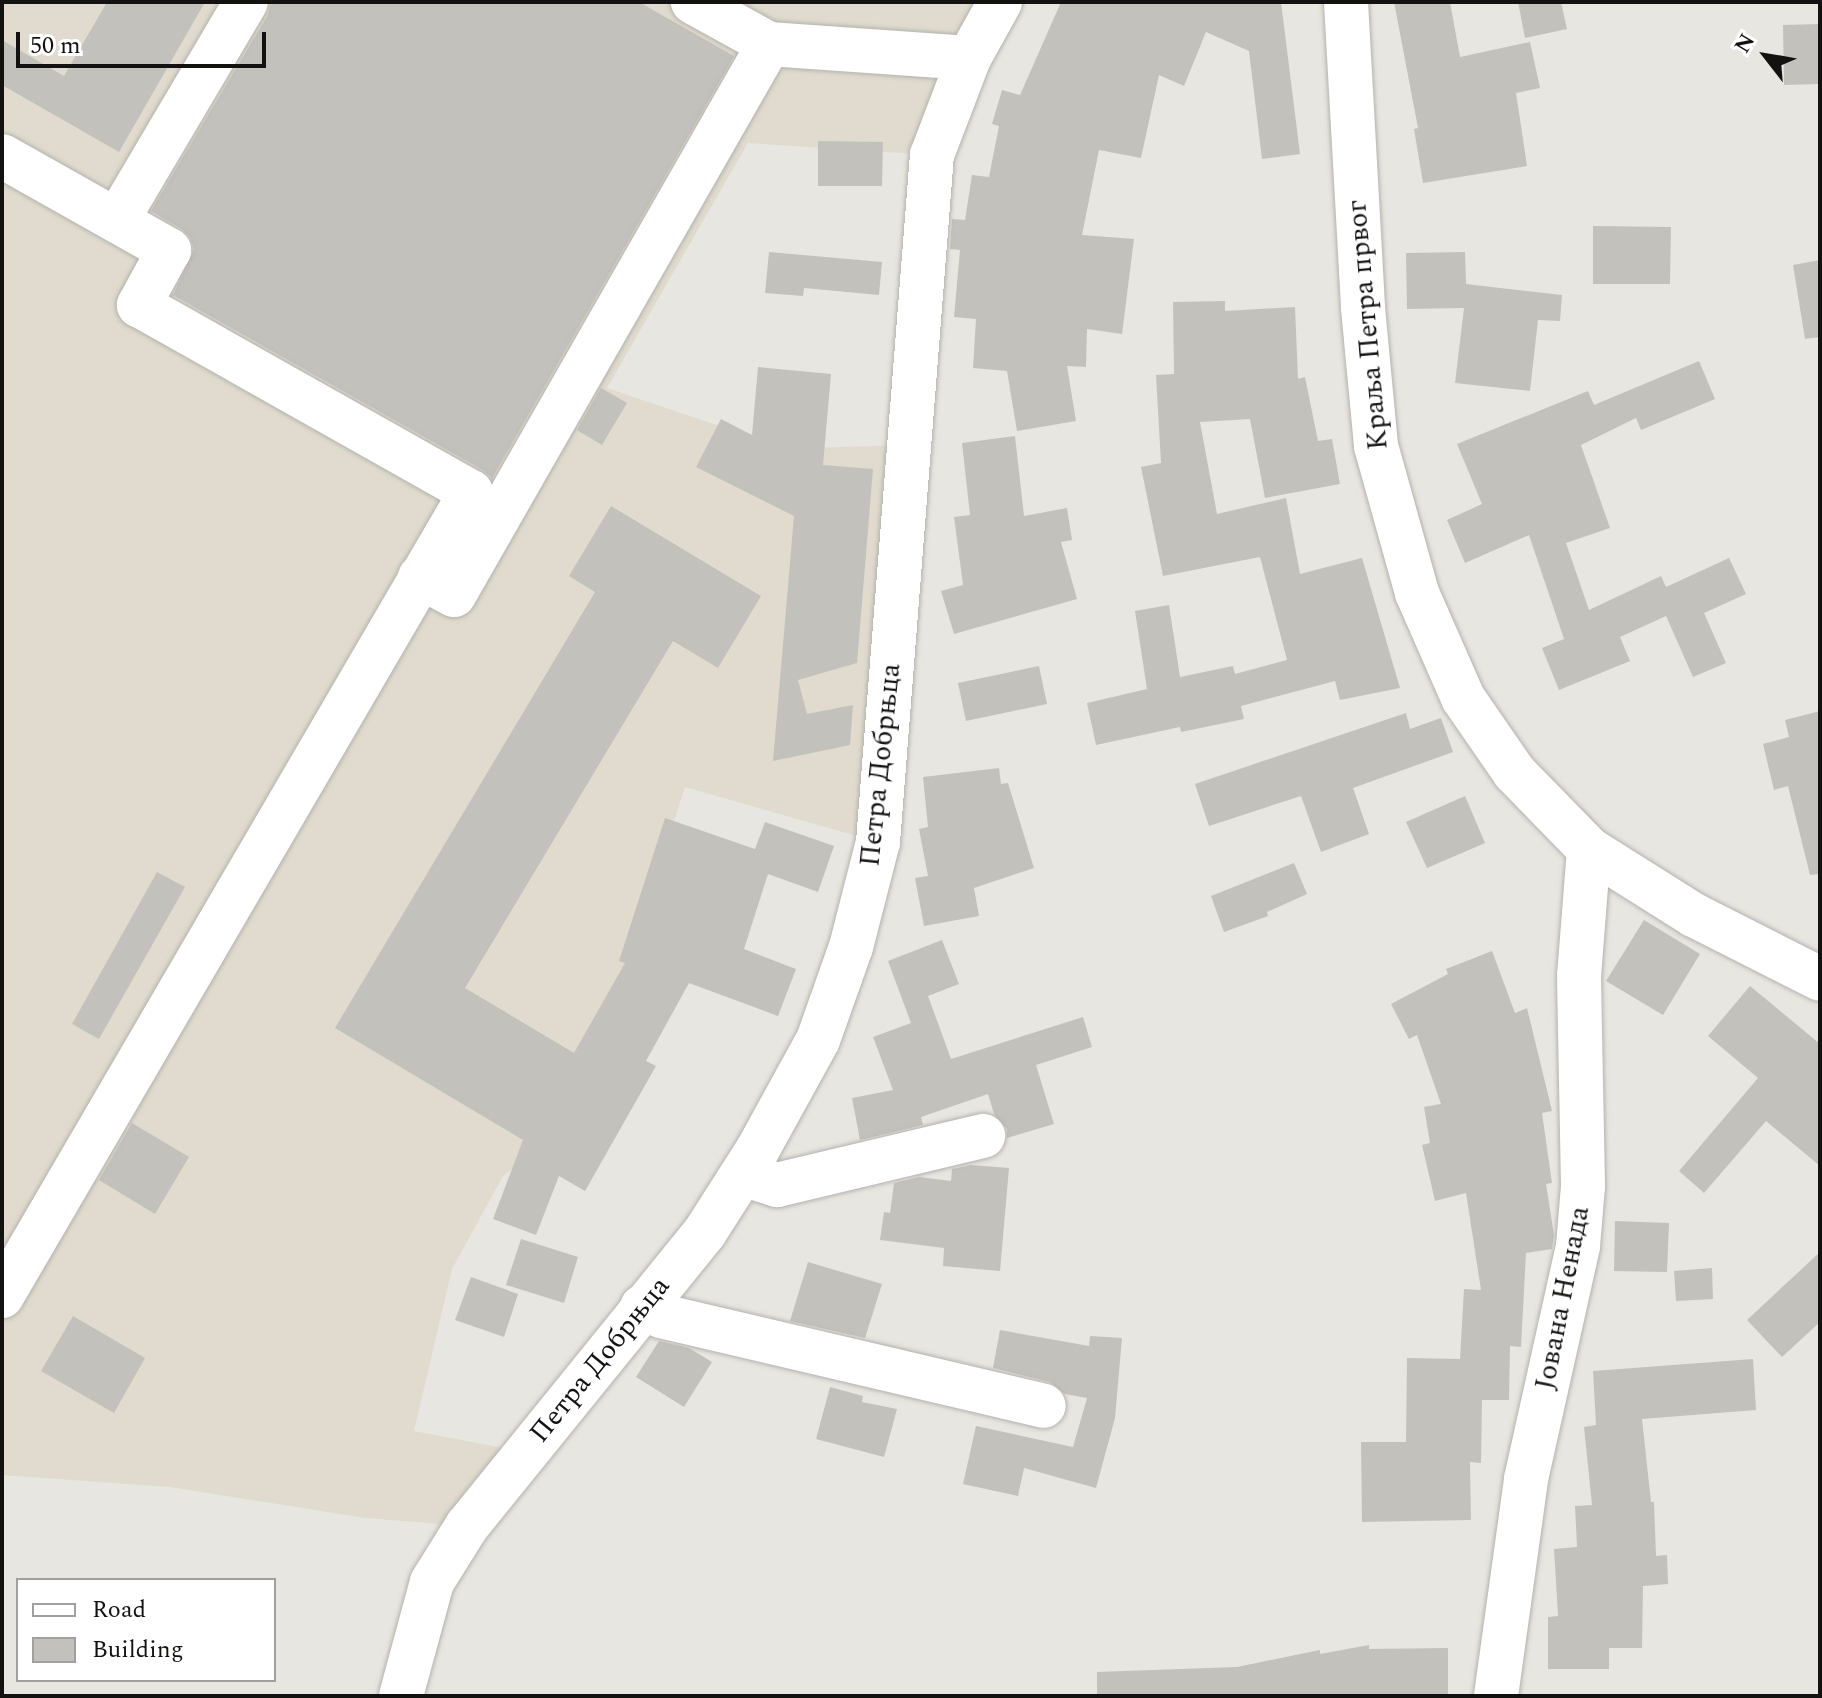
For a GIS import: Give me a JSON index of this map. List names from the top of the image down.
{
  "streets": {
    "street": ["Краља Петра првог", "Петра Добрњца", "Јована Ненада"]
  },
  "crossings": [
    ["Краља Петра првог", "Јована Ненада"]
  ],
  "legend": ["Road", "Building"],
  "scale_bar": "50 m",
  "north": "top left"
}
